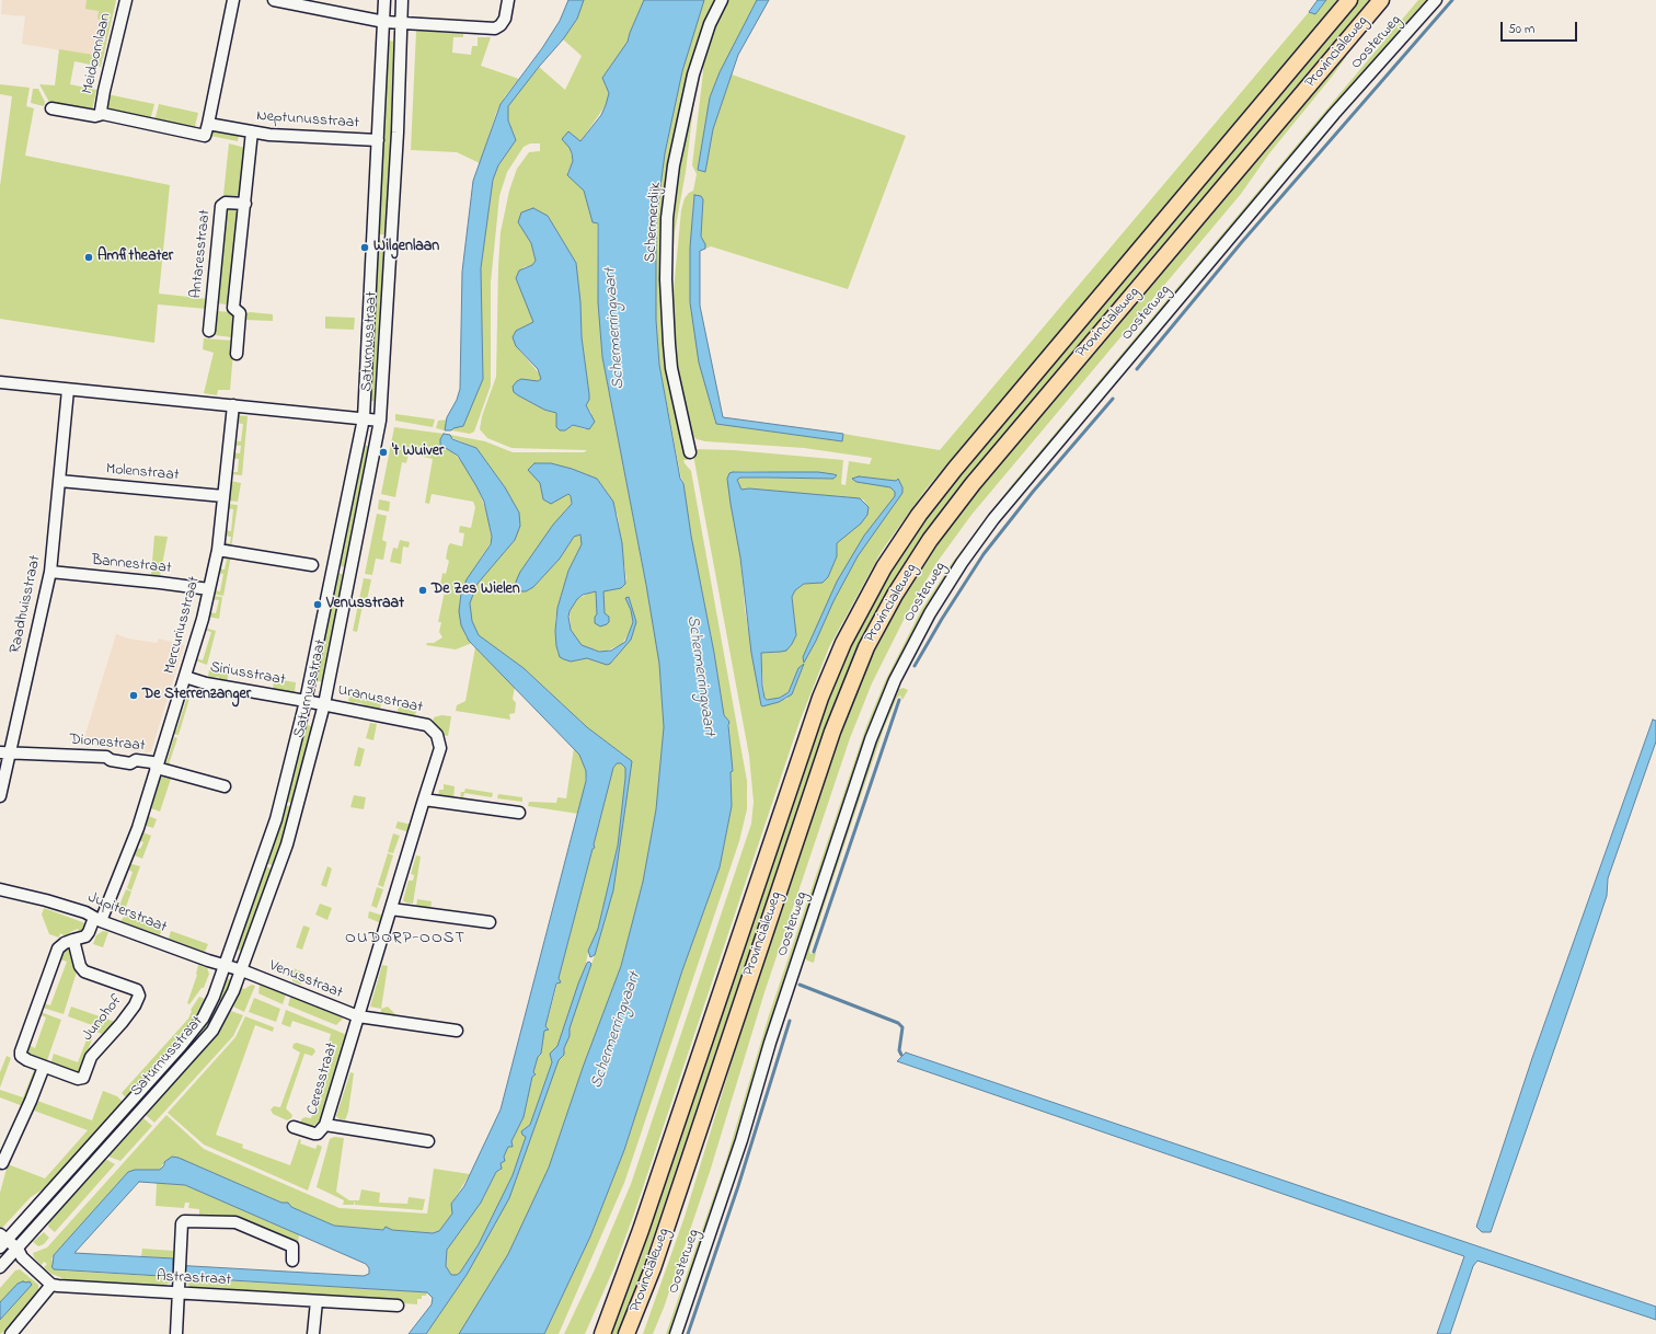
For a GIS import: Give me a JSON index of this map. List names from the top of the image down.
{
  "streets": {
    "highway": ["Provincialeweg"],
    "street": [
      "Oosterweg",
      "Meidoornlaan",
      "Neptunusstraat",
      "Schermerdijk",
      "Antaresstraat",
      "Saturnusstraat",
      "Molenstraat",
      "Bannestraat",
      "Raadhuisstraat",
      "Mercuriusstraat",
      "Siriusstraat",
      "Uranusstraat",
      "Dionestraat",
      "Jupiterstraat",
      "Venusstraat",
      "Junohof",
      "Ceresstraat",
      "Astrastraat"
    ]
  },
  "crossings": [
    ["Neptunusstraat", "Saturnusstraat"],
    ["Saturnusstraat", "Siriusstraat"],
    ["Saturnusstraat", "Uranusstraat"],
    ["Saturnusstraat", "Jupiterstraat"],
    ["Saturnusstraat", "Venusstraat"],
    ["Molenstraat", "Raadhuisstraat"],
    ["Molenstraat", "Mercuriusstraat"],
    ["Bannestraat", "Raadhuisstraat"],
    ["Bannestraat", "Mercuriusstraat"],
    ["Raadhuisstraat", "Dionestraat"],
    ["Mercuriusstraat", "Siriusstraat"],
    ["Mercuriusstraat", "Dionestraat"],
    ["Mercuriusstraat", "Jupiterstraat"],
    ["Mercuriusstraat", "Junohof"],
    ["Siriusstraat", "Uranusstraat"],
    ["Uranusstraat", "Ceresstraat"],
    ["Jupiterstraat", "Venusstraat"],
    ["Venusstraat", "Ceresstraat"]
  ],
  "districts": ["OUDORP-OOST"],
  "water": ["Schermerringvaart"],
  "places": [
    "Wilgenlaan",
    "Amfitheater",
    "'t Wuiver",
    "De Zes Wielen",
    "Venusstraat",
    "De Sterrenzanger"
  ],
  "scale_bar": "50 m"
}
